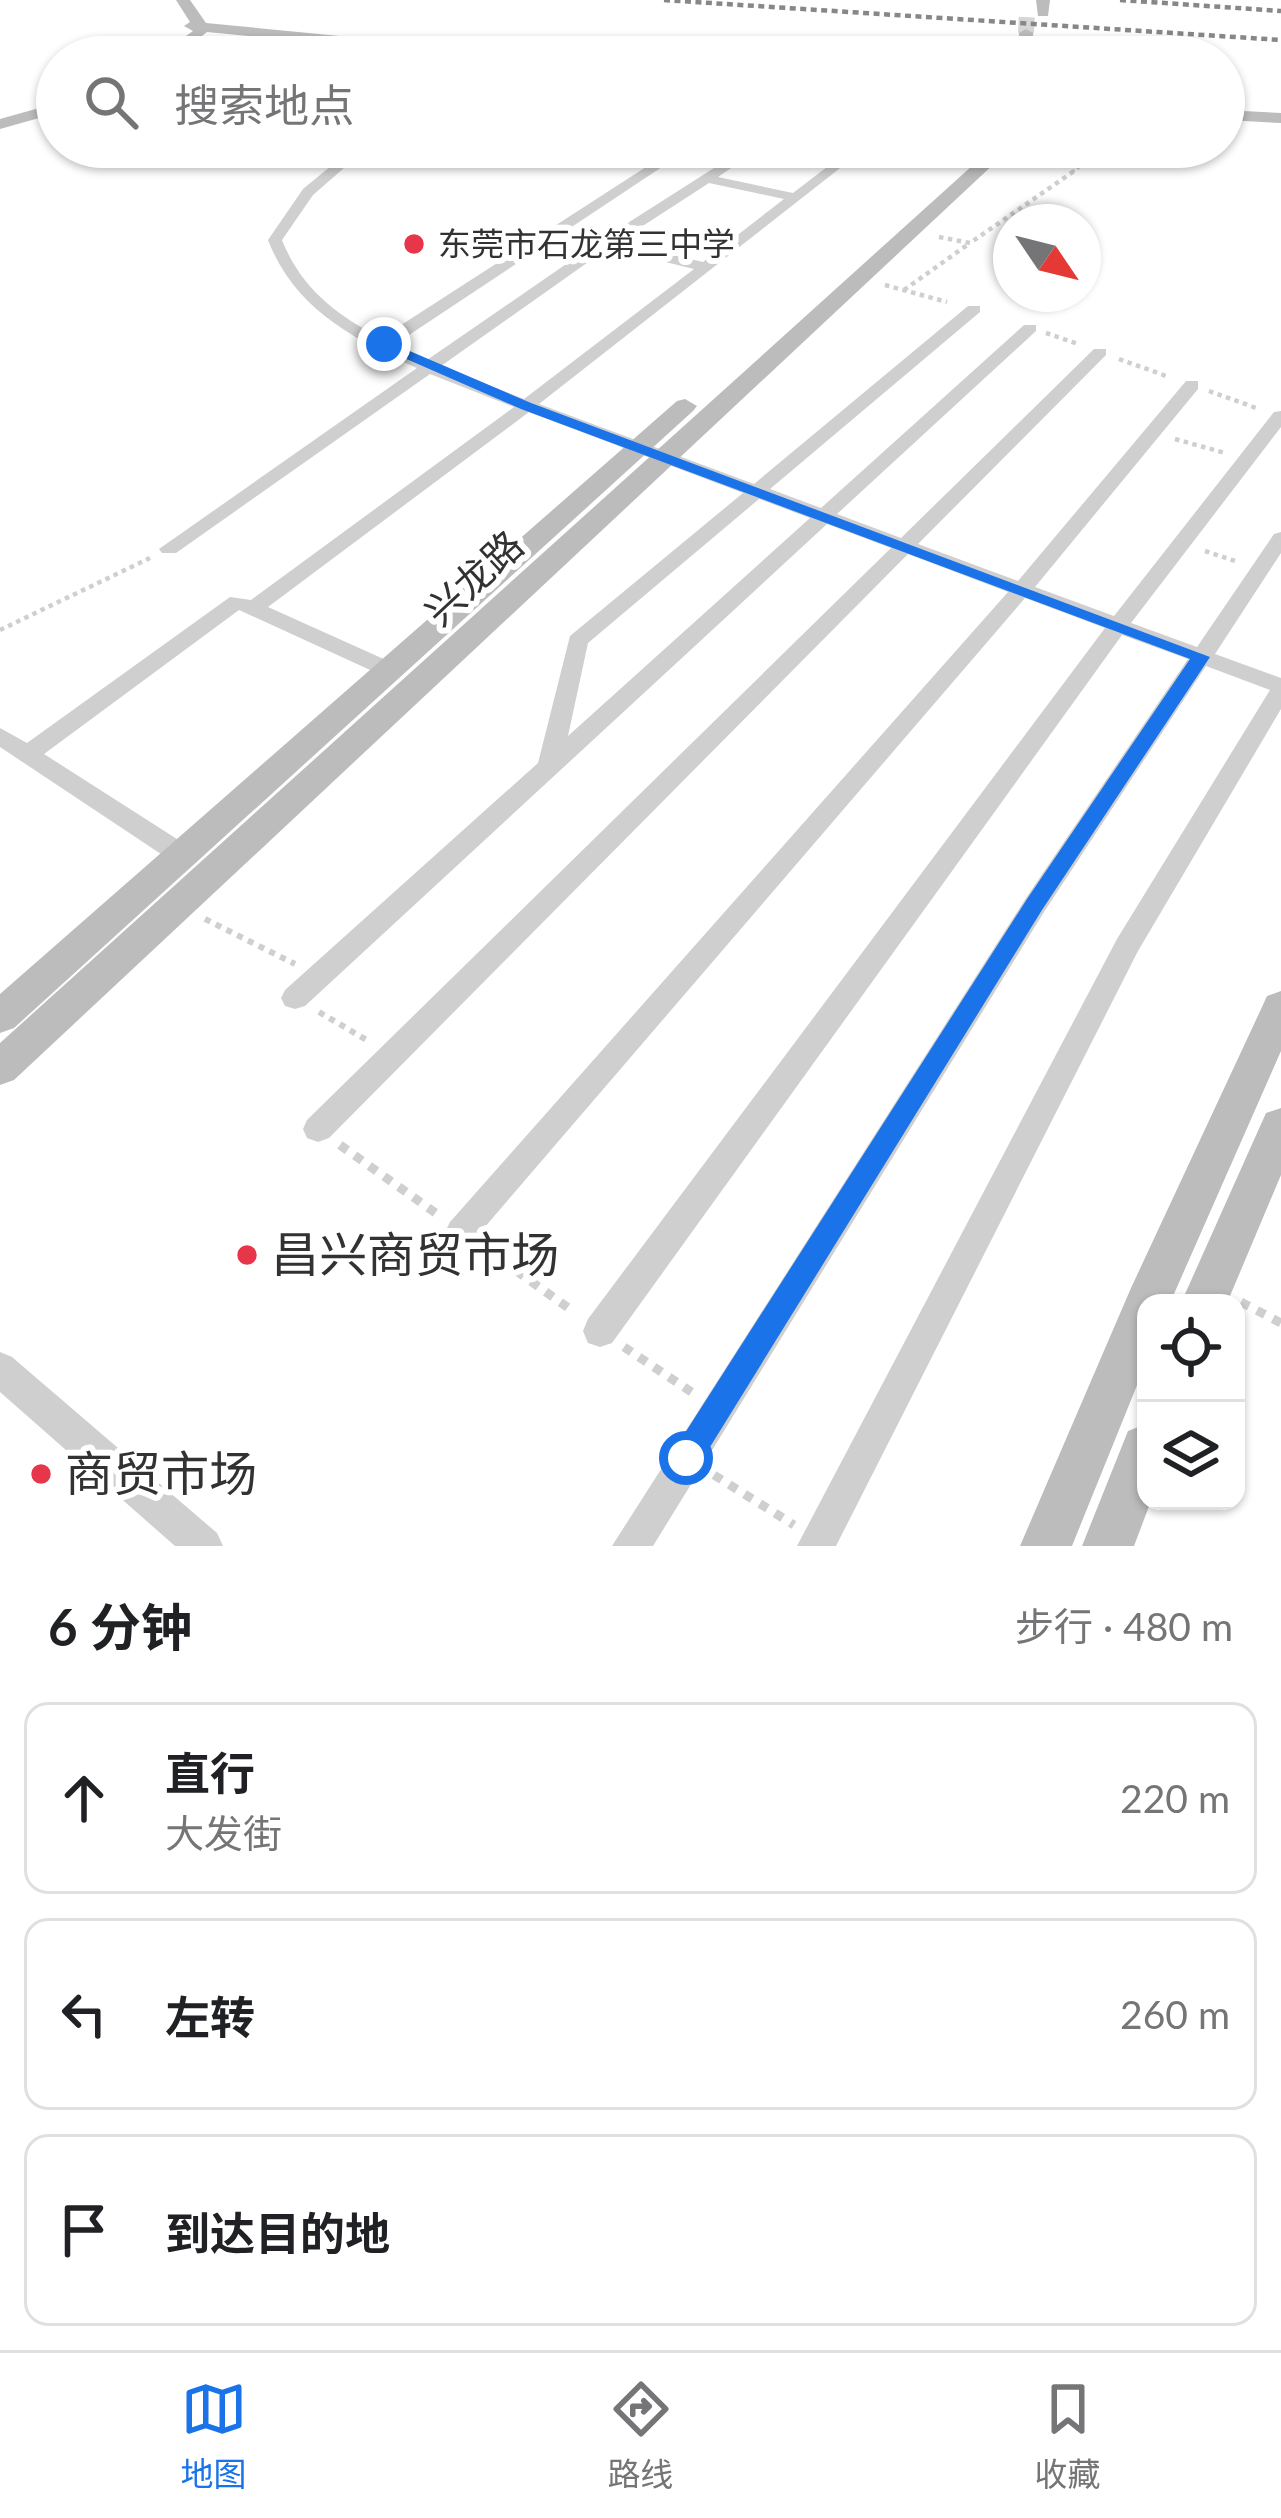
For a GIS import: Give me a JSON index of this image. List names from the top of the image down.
{
  "streets": {
    "main road": ["兴龙路"]
  },
  "places": ["东莞市石龙第三中学", "昌兴商贸市场", "商贸市场"],
  "north": "bottom right",
  "page": {
    "search": "搜索地点",
    "heading": ["6 分钟", "步行 · 480 m"],
    "list": [
      ["直行", "大发街", "220 m"],
      ["左转", "260 m"],
      "到达目的地"
    ],
    "nav": ["地图", "路线", "收藏"]
  }
}
